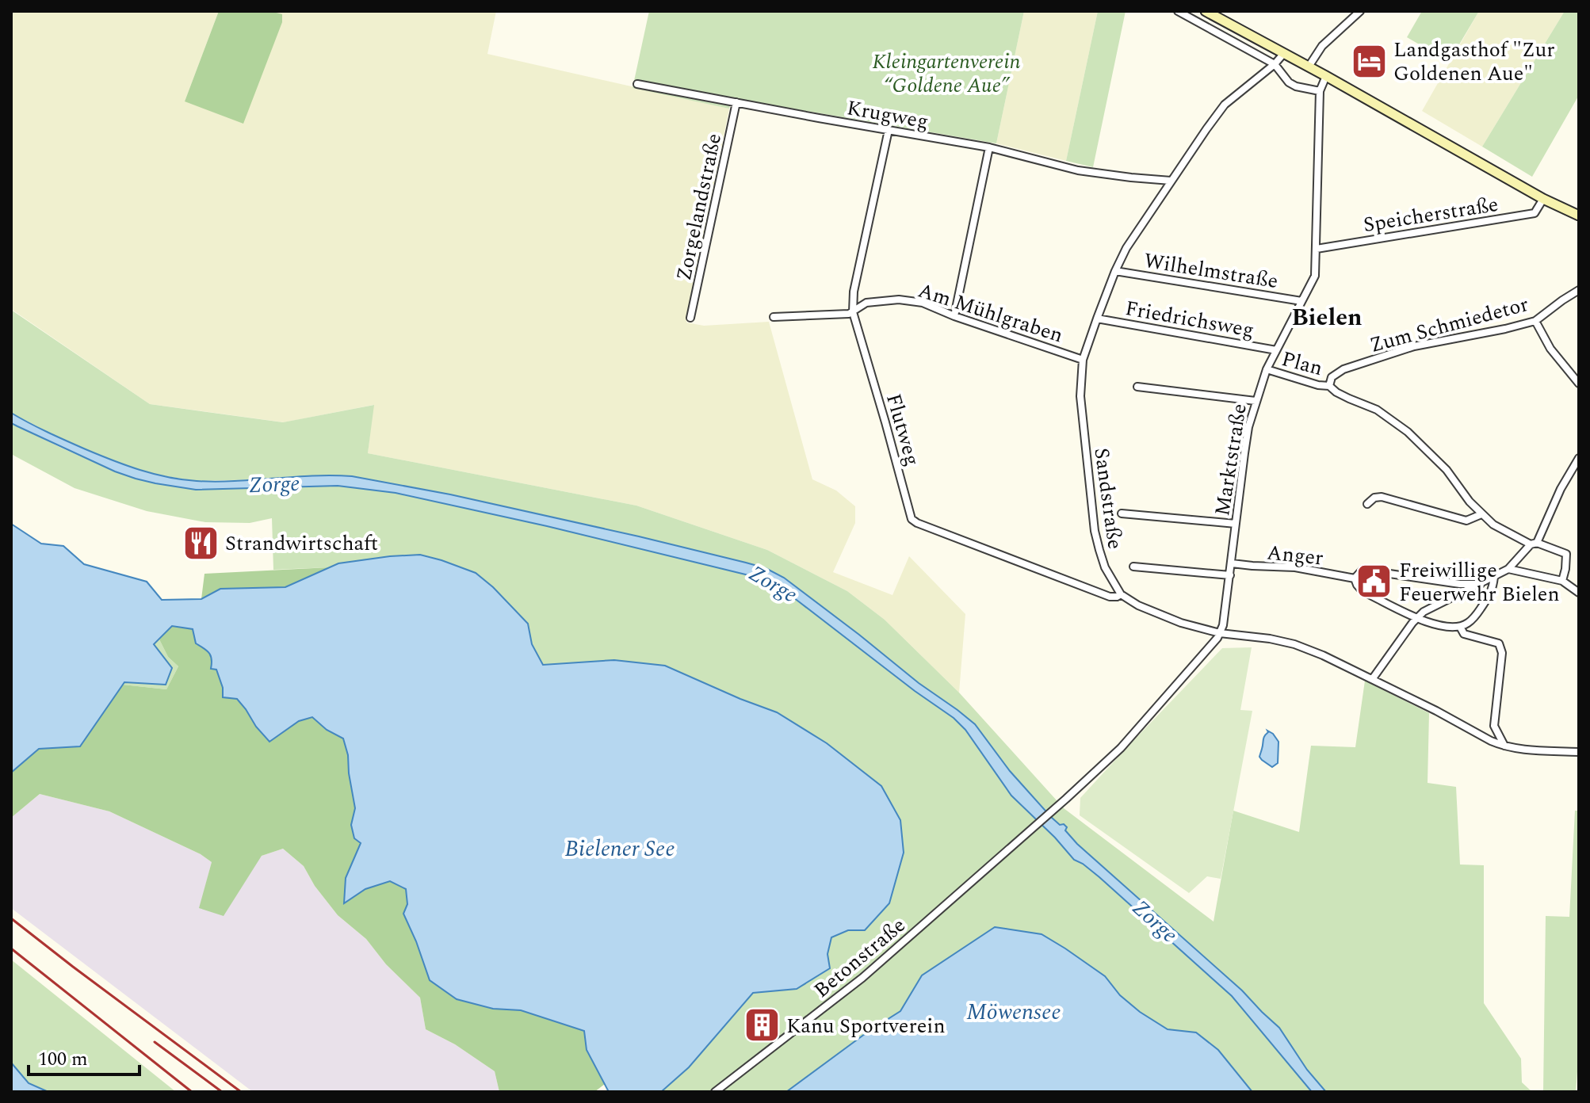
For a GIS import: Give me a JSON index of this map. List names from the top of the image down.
{
  "streets": {
    "street": [
      "Krugweg",
      "Zorgelandstraße",
      "Speicherstraße",
      "Wilhelmstraße",
      "Am Mühlgraben",
      "Friedrichsweg",
      "Zum Schmiedetor",
      "Plan",
      "Flutweg",
      "Marktstraße",
      "Sandstraße",
      "Anger",
      "Betonstraße"
    ]
  },
  "crossings": [
    ["Krugweg", "Zorgelandstraße"],
    ["Krugweg", "Flutweg"],
    ["Krugweg", "Sandstraße"],
    ["Speicherstraße", "Marktstraße"],
    ["Wilhelmstraße", "Marktstraße"],
    ["Wilhelmstraße", "Sandstraße"],
    ["Am Mühlgraben", "Flutweg"],
    ["Am Mühlgraben", "Sandstraße"],
    ["Friedrichsweg", "Marktstraße"],
    ["Friedrichsweg", "Sandstraße"],
    ["Zum Schmiedetor", "Plan"],
    ["Plan", "Marktstraße"],
    ["Flutweg", "Sandstraße"],
    ["Marktstraße", "Anger"],
    ["Marktstraße", "Betonstraße"]
  ],
  "districts": ["Bielen"],
  "water": ["Zorge", "Bielener See", "Möwensee"],
  "parks": ["Kleingartenverein “Goldene Aue”"],
  "places": {
    "hotel": ["Landgasthof \"Zur Goldenen Aue\""],
    "restaurant": ["Strandwirtschaft"],
    "public building": ["Freiwillige Feuerwehr Bielen"],
    "building": ["Kanu Sportverein"]
  },
  "scale_bar": "100 m"
}
